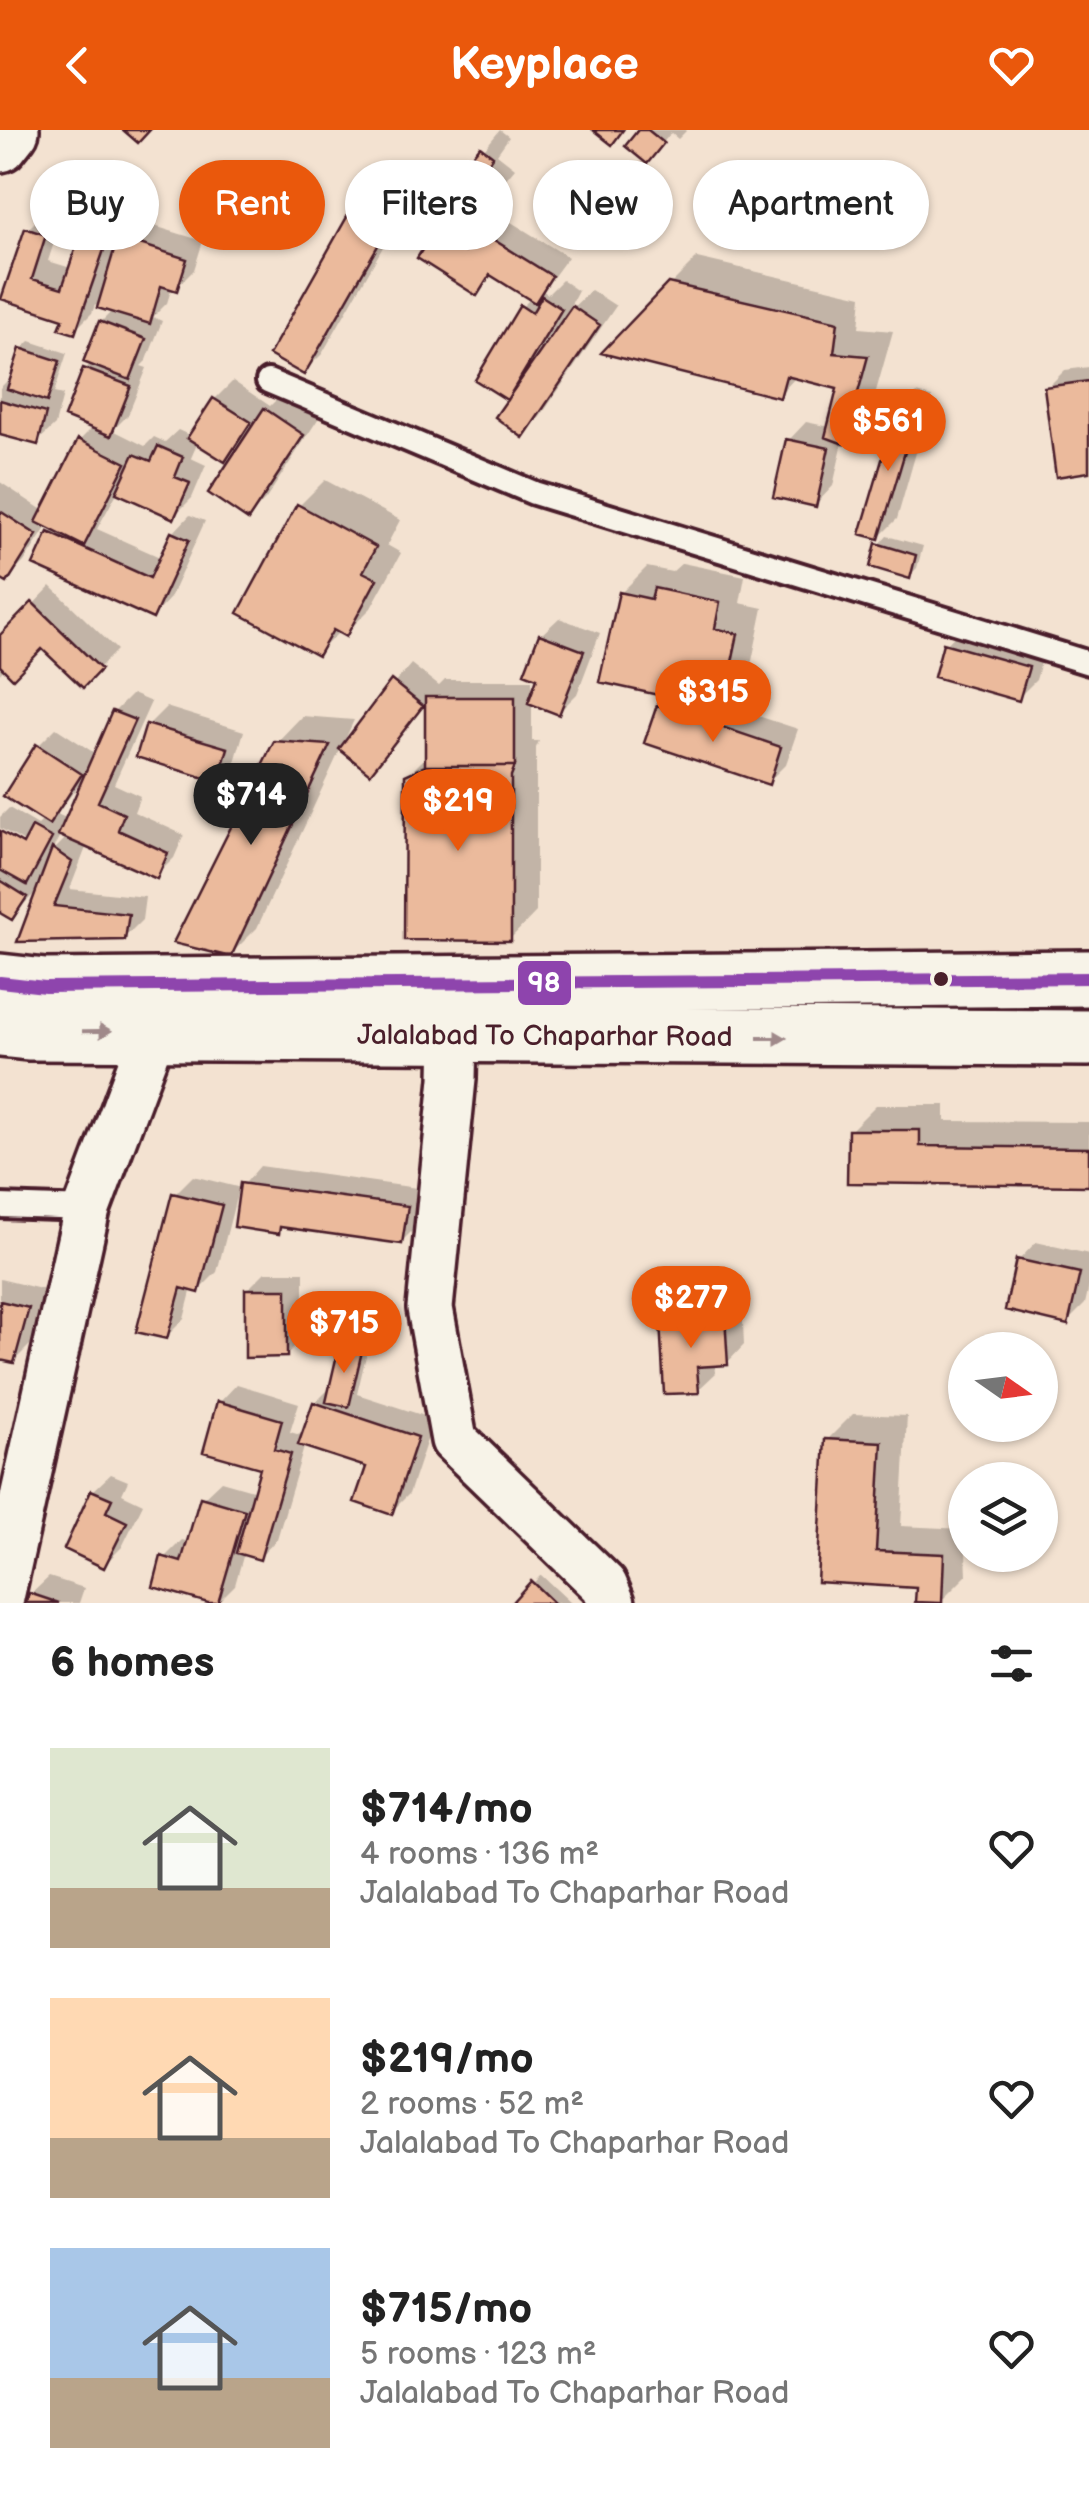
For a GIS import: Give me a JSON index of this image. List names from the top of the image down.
{
  "streets": {
    "main road": ["Jalalabad To Chaparhar Road"]
  },
  "lines": ["transit line 98"],
  "north": "right",
  "page": {
    "header": "Keyplace",
    "chip": [
      "Buy",
      "Rent",
      "Filters",
      "New",
      "Apartment"
    ],
    "price": [
      "$561",
      "$315",
      "$714",
      "$219",
      "$277",
      "$715"
    ],
    "heading": "6 homes",
    "list": [
      {
        "name": "$714/mo",
        "note": "4 rooms · 136 m² · Jalalabad To Chaparhar Road"
      },
      {
        "name": "$219/mo",
        "note": "2 rooms · 52 m² · Jalalabad To Chaparhar Road"
      },
      {
        "name": "$715/mo",
        "note": "5 rooms · 123 m² · Jalalabad To Chaparhar Road"
      }
    ]
  }
}
